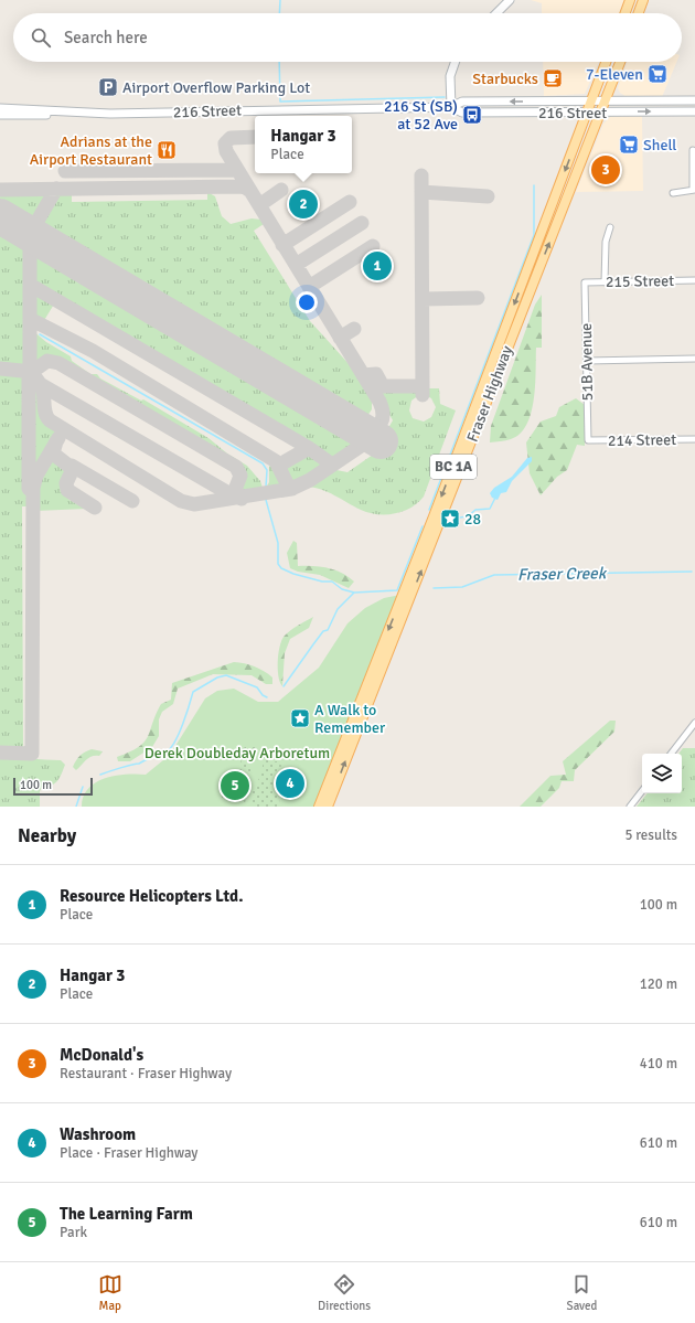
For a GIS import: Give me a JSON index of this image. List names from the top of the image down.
{
  "streets": {
    "main road": ["216 Street", "Fraser Highway", "BC 1A"],
    "street": ["215 Street", "51B Avenue", "214 Street"]
  },
  "crossings": [
    ["216 Street", "Fraser Highway"],
    ["215 Street", "51B Avenue"],
    ["51B Avenue", "214 Street"]
  ],
  "water": ["Fraser Creek"],
  "parks": ["Derek Doubleday Arboretum"],
  "places": {
    "supermarket": ["7-Eleven", "Shell"],
    "cafe": ["Starbucks"],
    "parking": ["Airport Overflow Parking Lot"],
    "bus stop": ["216 St (SB) at 52 Ave"],
    "restaurant": ["Adrians at the Airport Restaurant"],
    "place": ["28", "A Walk to Remember"]
  },
  "scale_bar": "100 m",
  "page": {
    "search": "Search here",
    "popup": ["Hangar 3", "Place"],
    "pins": [
      "3",
      "2",
      "1",
      "4",
      "5"
    ],
    "scale": "100 m",
    "heading": ["Nearby", "5 results"],
    "list": [
      {
        "mark": "1",
        "name": "Resource Helicopters Ltd.",
        "note": "Place",
        "value": "100 m"
      },
      {
        "mark": "2",
        "name": "Hangar 3",
        "note": "Place",
        "value": "120 m"
      },
      {
        "mark": "3",
        "name": "McDonald's",
        "note": "Restaurant · Fraser Highway",
        "value": "410 m"
      },
      {
        "mark": "4",
        "name": "Washroom",
        "note": "Place · Fraser Highway",
        "value": "610 m"
      },
      {
        "mark": "5",
        "name": "The Learning Farm",
        "note": "Park",
        "value": "610 m"
      }
    ],
    "nav": ["Map", "Directions", "Saved"]
  }
}
